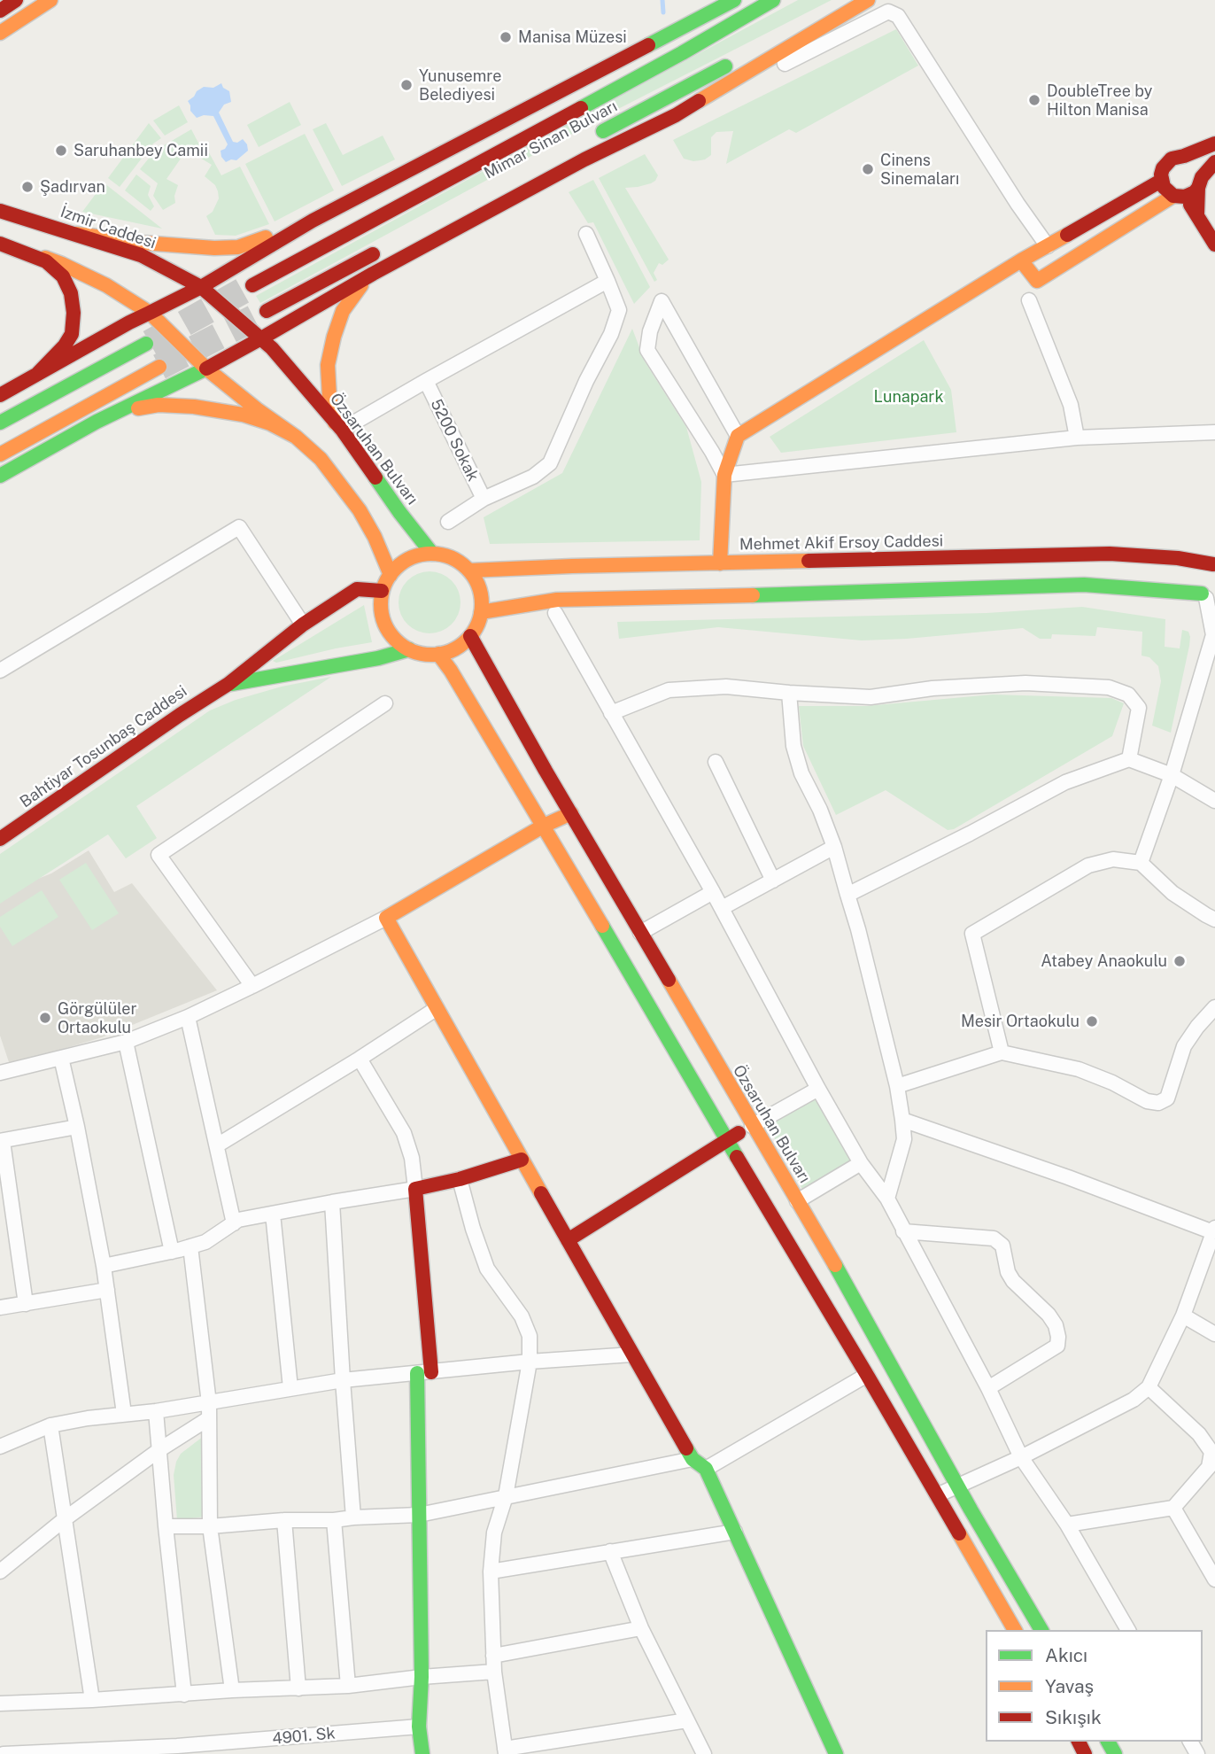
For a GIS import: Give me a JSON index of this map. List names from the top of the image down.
{
  "streets": {
    "main road": [
      "Mimar Sinan Bulvarı",
      "İzmir Caddesi",
      "Özsaruhan Bulvarı",
      "Mehmet Akif Ersoy Caddesi",
      "Bahtiyar Tosunbaş Caddesi"
    ],
    "street": ["5200 Sokak", "4901. Sk"]
  },
  "crossings": [
    ["İzmir Caddesi", "Özsaruhan Bulvarı"],
    ["Özsaruhan Bulvarı", "Mehmet Akif Ersoy Caddesi"],
    ["Özsaruhan Bulvarı", "Bahtiyar Tosunbaş Caddesi"],
    ["Mehmet Akif Ersoy Caddesi", "Bahtiyar Tosunbaş Caddesi"]
  ],
  "parks": ["Lunapark"],
  "places": [
    "Manisa Müzesi",
    "Yunusemre Belediyesi",
    "DoubleTree by Hilton Manisa",
    "Saruhanbey Camii",
    "Cinens Sinemaları",
    "Şadırvan",
    "Atabey Anaokulu",
    "Görgülüler Ortaokulu",
    "Mesir Ortaokulu"
  ],
  "legend": ["Akıcı", "Yavaş", "Sıkışık"]
}
